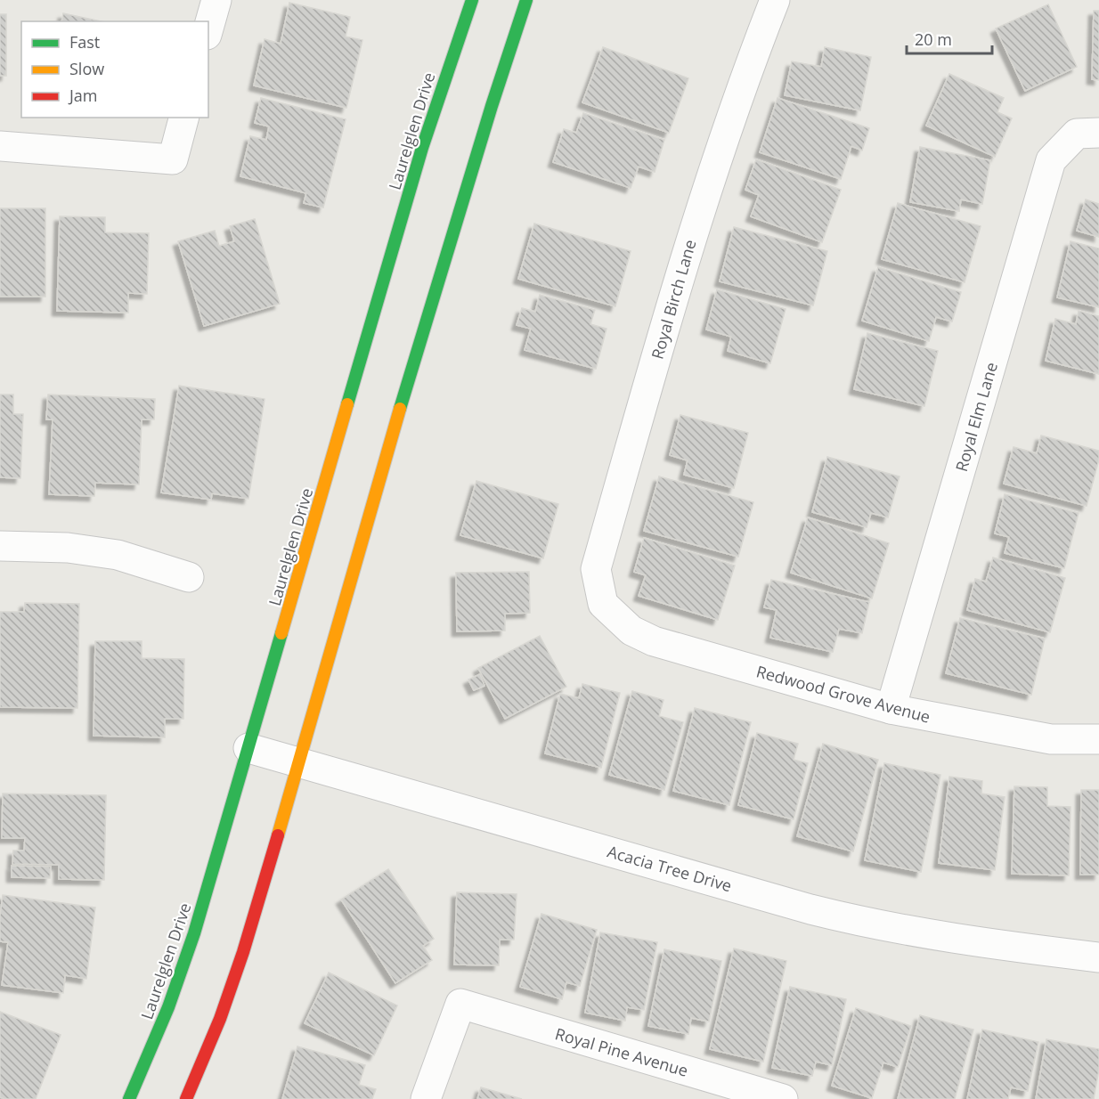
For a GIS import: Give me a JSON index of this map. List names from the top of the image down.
{
  "streets": {
    "street": [
      "Laurelglen Drive",
      "Royal Birch Lane",
      "Royal Elm Lane",
      "Redwood Grove Avenue",
      "Acacia Tree Drive",
      "Royal Pine Avenue"
    ]
  },
  "crossings": [
    ["Laurelglen Drive", "Acacia Tree Drive"],
    ["Royal Birch Lane", "Redwood Grove Avenue"],
    ["Royal Elm Lane", "Redwood Grove Avenue"]
  ],
  "legend": ["Fast", "Slow", "Jam"],
  "scale_bar": "20 m"
}
